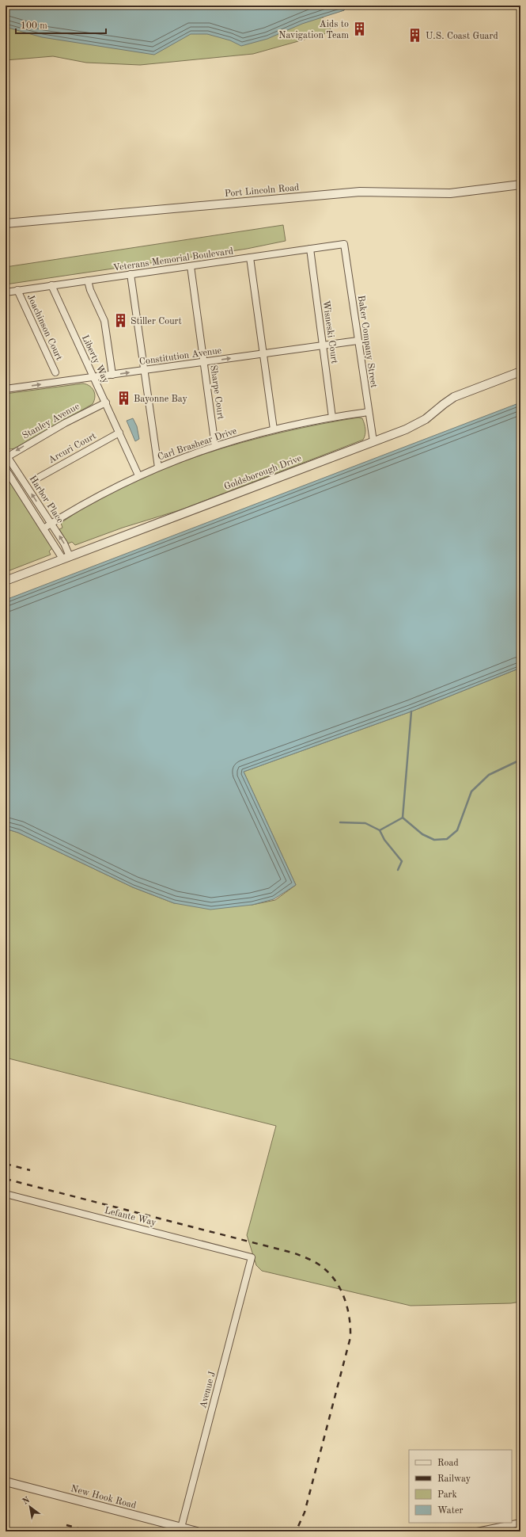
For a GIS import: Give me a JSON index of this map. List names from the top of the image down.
{
  "streets": {
    "street": [
      "Port Lincoln Road",
      "Veterans Memorial Boulevard",
      "Joachinson Court",
      "Wisneski Court",
      "Baker Company Street",
      "Constitution Avenue",
      "Liberty Way",
      "Sharpe Court",
      "Stanley Avenue",
      "Carl Brashear Drive",
      "Arcuri Court",
      "Goldsborough Drive",
      "Harbor Place",
      "Lefante Way",
      "Avenue J",
      "New Hook Road"
    ]
  },
  "crossings": [
    ["Veterans Memorial Boulevard", "Joachinson Court"],
    ["Veterans Memorial Boulevard", "Wisneski Court"],
    ["Veterans Memorial Boulevard", "Baker Company Street"],
    ["Veterans Memorial Boulevard", "Liberty Way"],
    ["Veterans Memorial Boulevard", "Sharpe Court"],
    ["Wisneski Court", "Constitution Avenue"],
    ["Wisneski Court", "Carl Brashear Drive"],
    ["Baker Company Street", "Constitution Avenue"],
    ["Baker Company Street", "Carl Brashear Drive"],
    ["Baker Company Street", "Goldsborough Drive"],
    ["Constitution Avenue", "Liberty Way"],
    ["Constitution Avenue", "Sharpe Court"],
    ["Liberty Way", "Stanley Avenue"],
    ["Liberty Way", "Carl Brashear Drive"],
    ["Liberty Way", "Arcuri Court"],
    ["Sharpe Court", "Carl Brashear Drive"],
    ["Stanley Avenue", "Harbor Place"],
    ["Carl Brashear Drive", "Harbor Place"],
    ["Goldsborough Drive", "Harbor Place"],
    ["Lefante Way", "Avenue J"],
    ["Avenue J", "New Hook Road"]
  ],
  "one_way": ["Constitution Avenue", "Stanley Avenue"],
  "places": {
    "building": [
      "Aids to Navigation Team",
      "U.S. Coast Guard",
      "Stiller Court",
      "Bayonne Bay"
    ]
  },
  "legend": [
    "Road",
    "Railway",
    "Park",
    "Water"
  ],
  "scale_bar": "100 m",
  "north": "top left"
}
